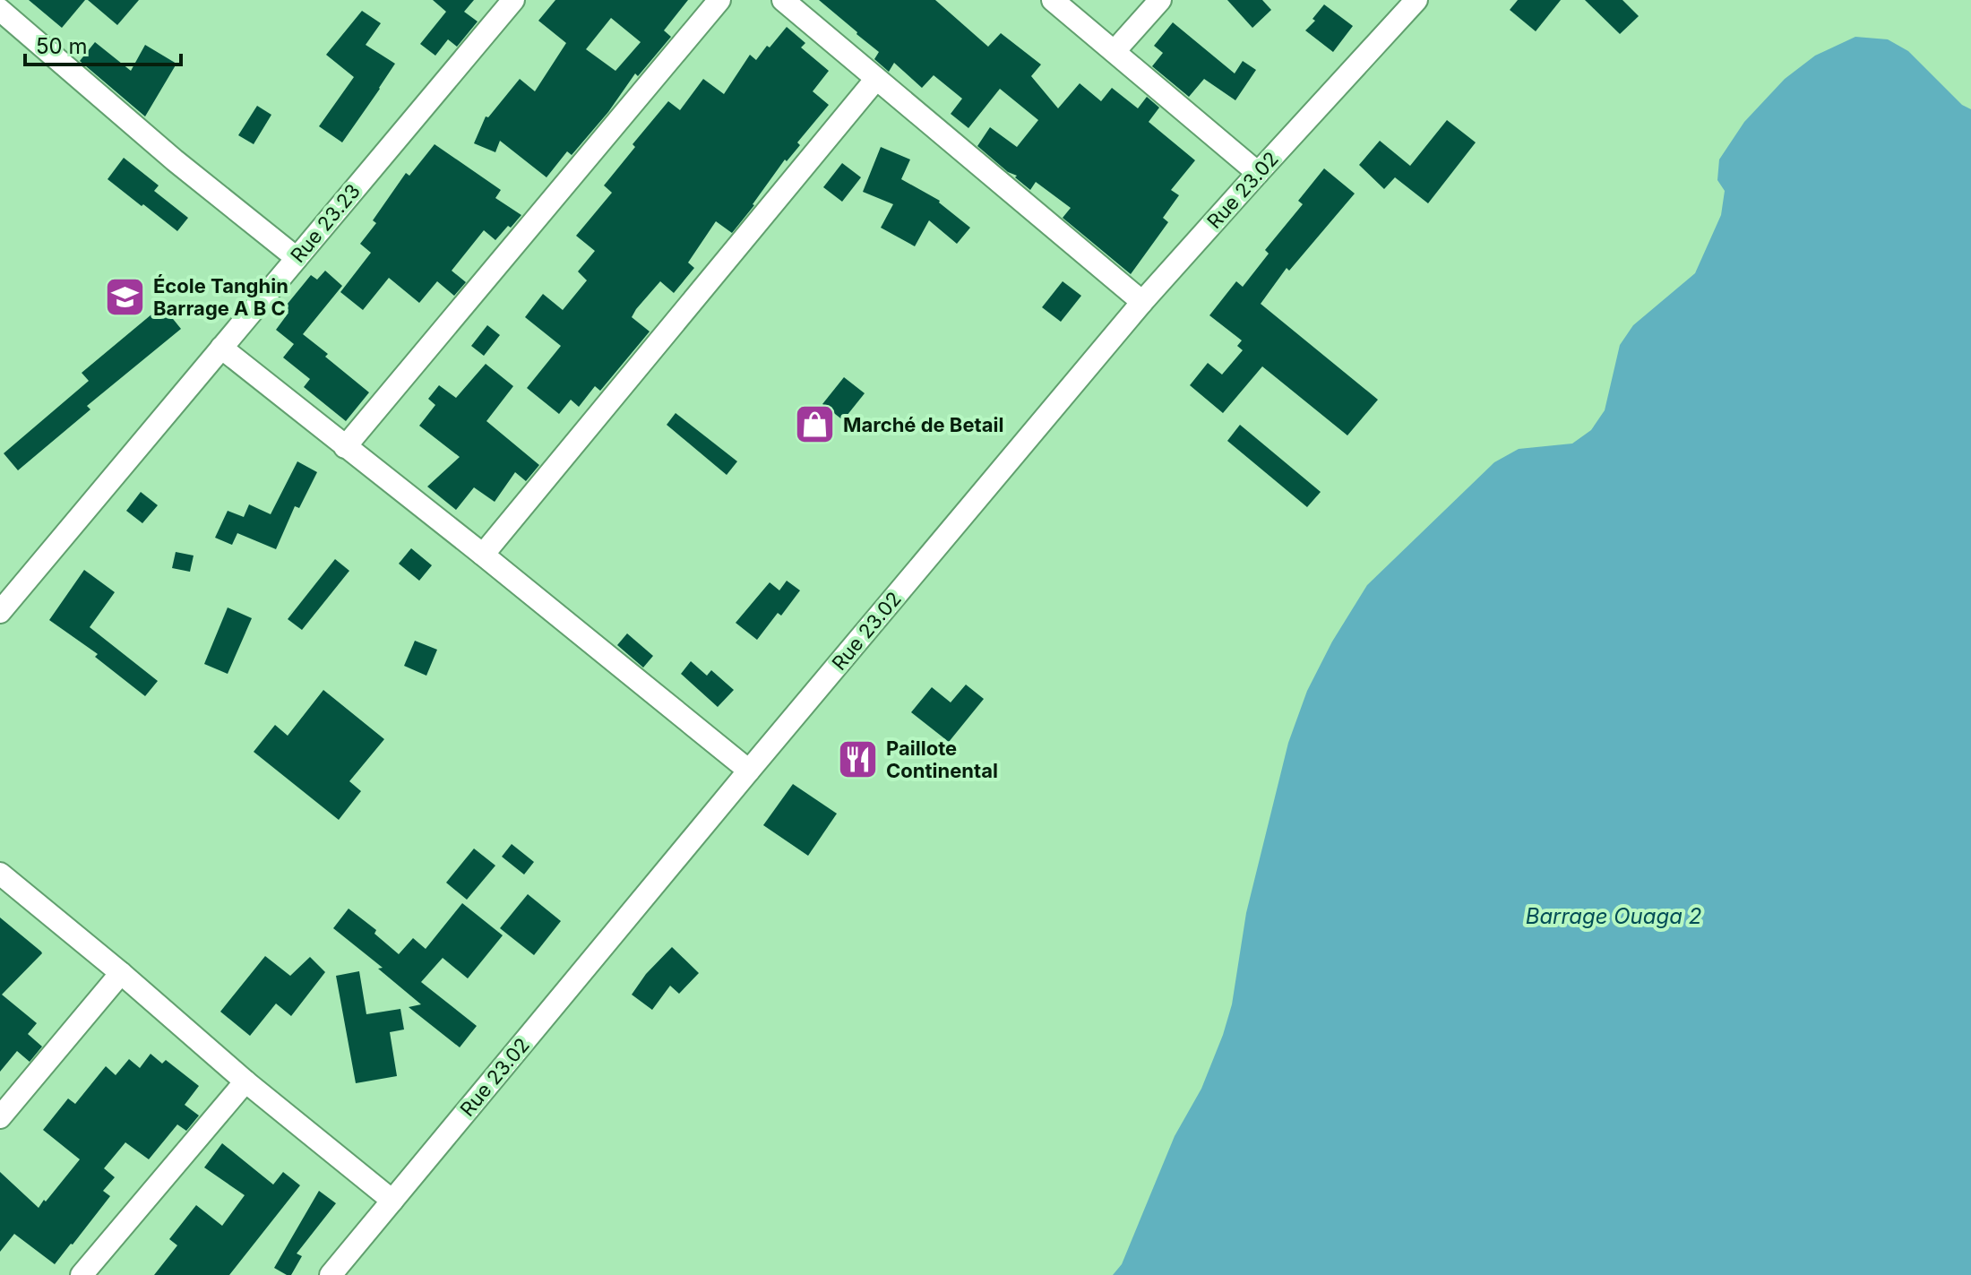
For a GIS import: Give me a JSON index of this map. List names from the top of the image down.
{
  "streets": {
    "street": ["Rue 23.02", "Rue 23.23"]
  },
  "water": ["Barrage Ouaga 2"],
  "places": {
    "school or university": ["École Tanghin Barrage A B C"],
    "shop": ["Marché de Betail"],
    "restaurant": ["Paillote Continental"]
  },
  "scale_bar": "50 m"
}
